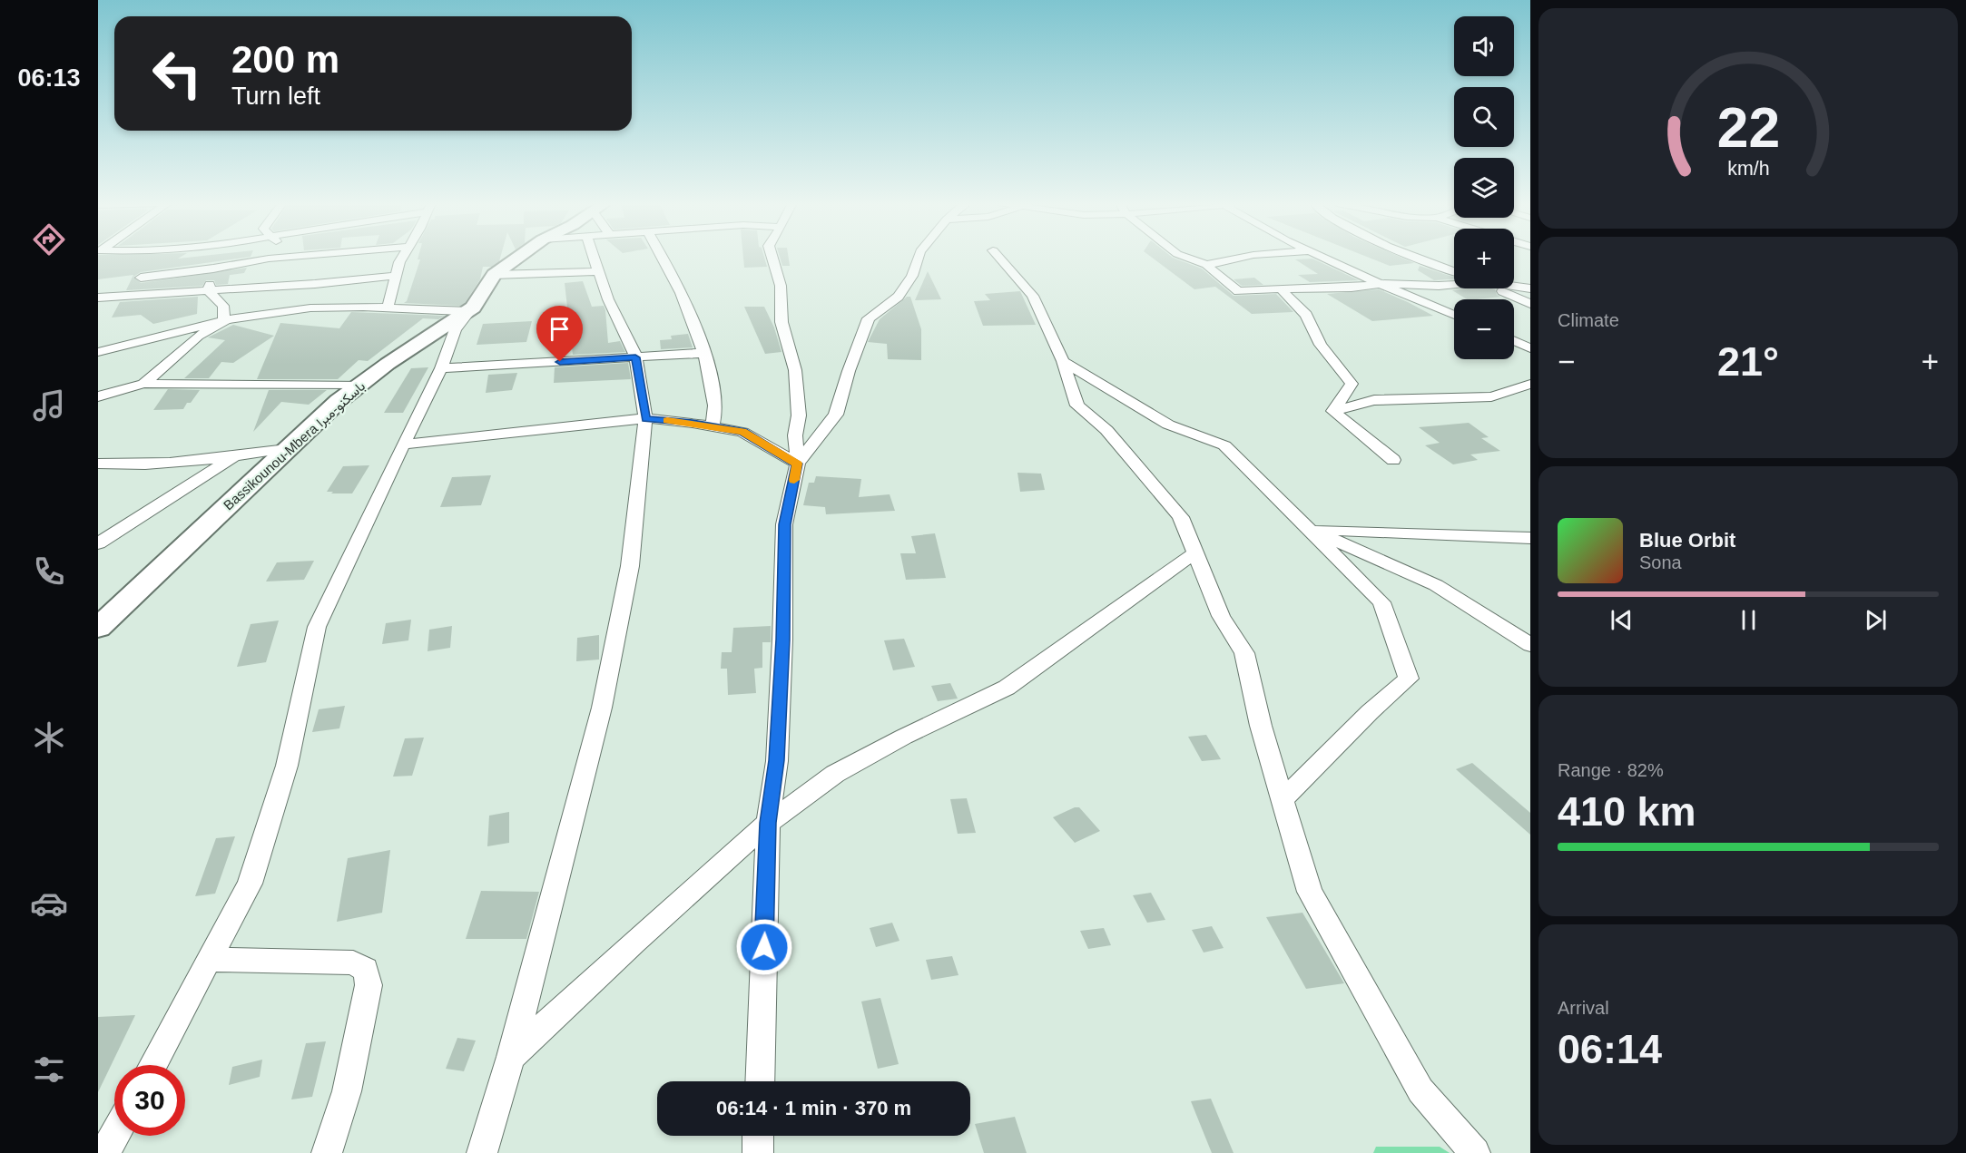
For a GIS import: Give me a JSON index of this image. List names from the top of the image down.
{
  "streets": {
    "street": ["Bassikounou-Mbera باسكنو-مبرا"]
  },
  "page": {
    "tabs": "06:13",
    "map_buttons": ["+", "−"],
    "turn": ["200 m", "Turn left"],
    "tile": [
      "Climate",
      ["Range · 82%", "410 km"],
      ["Arrival", "06:14"]
    ],
    "heat": ["−", "21°", "+"],
    "song": ["Blue Orbit", "Sona"],
    "limit": "30",
    "trip": "06:14 · 1 min · 370 m",
    "gauge": ["22", "km/h"]
  }
}
